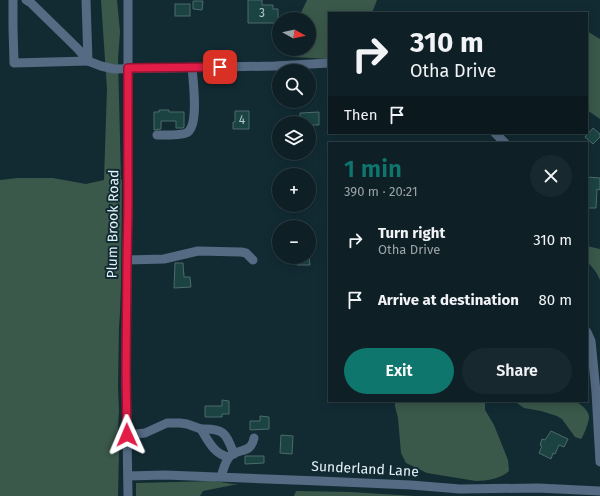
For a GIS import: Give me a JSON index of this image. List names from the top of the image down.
{
  "streets": {
    "street": ["Plum Brook Road", "Sunderland Lane"]
  },
  "crossings": [
    ["Plum Brook Road", "Sunderland Lane"]
  ],
  "house_numbers": ["3", "4"],
  "north": "right",
  "page": {
    "map_buttons": ["+", "−"],
    "turn": ["310 m", "Otha Drive"],
    "then": "Then",
    "heading": ["1 min", "390 m · 20:21"],
    "list": [
      {
        "name": "Turn right",
        "note": "Otha Drive",
        "value": "310 m"
      },
      {
        "name": "Arrive at destination",
        "value": "80 m"
      }
    ],
    "buttons": ["Exit", "Share"]
  }
}
